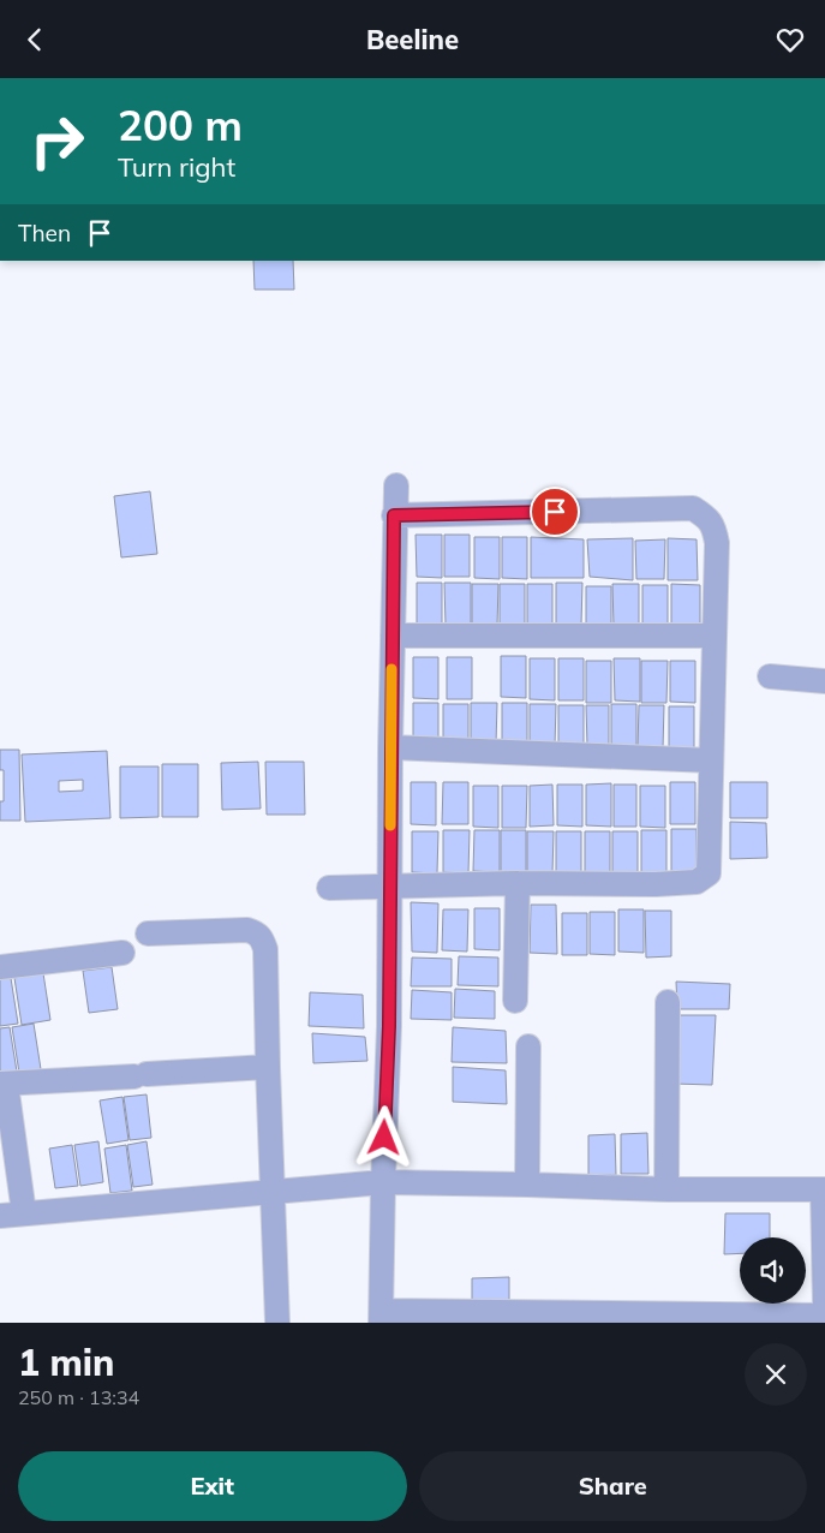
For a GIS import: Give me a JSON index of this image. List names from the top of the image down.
{
  "page": {
    "header": "Beeline",
    "turn": ["200 m", "Turn right"],
    "then": "Then",
    "heading": ["1 min", "250 m · 13:34"],
    "buttons": ["Exit", "Share"]
  }
}
